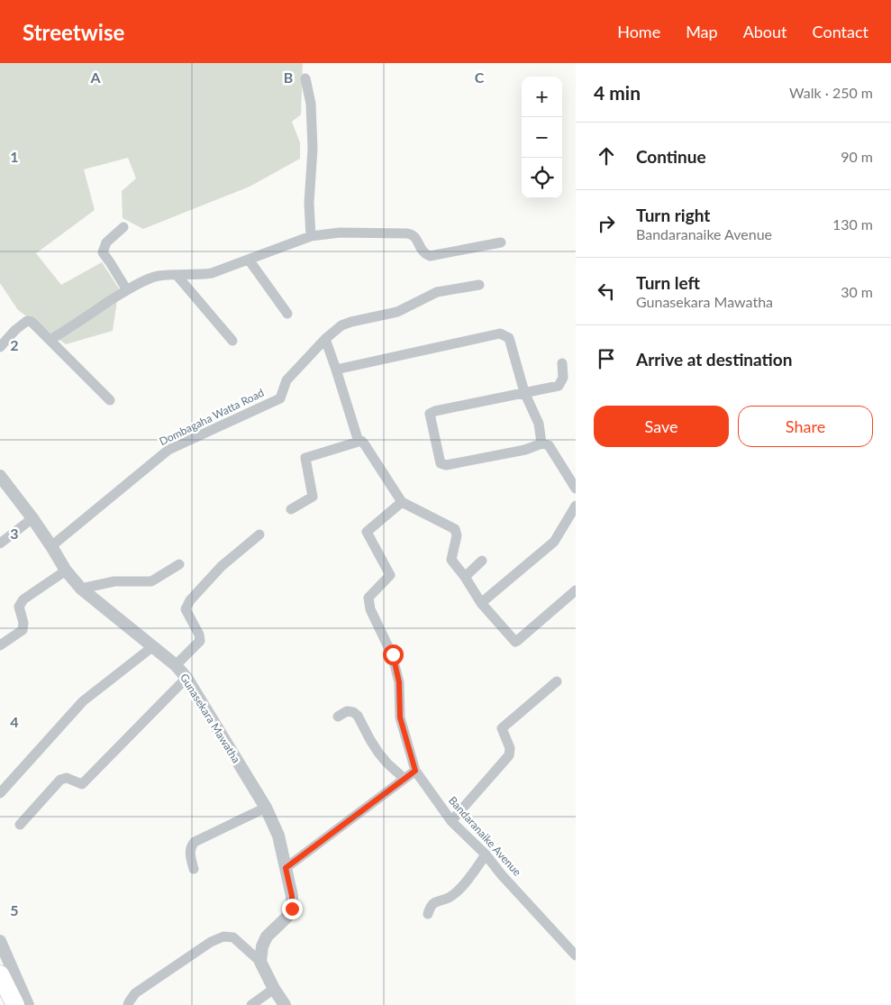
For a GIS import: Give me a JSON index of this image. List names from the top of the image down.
{
  "streets": {
    "street": ["Dombagaha Watta Road", "Gunasekara Mawatha", "Bandaranaike Avenue"]
  },
  "crossings": [
    ["Dombagaha Watta Road", "Gunasekara Mawatha"]
  ],
  "page": {
    "header": "Streetwise",
    "nav": [
      "Home",
      "Map",
      "About",
      "Contact"
    ],
    "heading": ["4 min", "Walk · 250 m"],
    "map_buttons": ["+", "−"],
    "list": [
      ["Continue", "90 m"],
      ["Turn right", "Bandaranaike Avenue", "130 m"],
      ["Turn left", "Gunasekara Mawatha", "30 m"],
      "Arrive at destination"
    ],
    "buttons": ["Save", "Share"]
  },
  "grid": {
    "columns": ["A", "B", "C"],
    "rows": [
      "1",
      "2",
      "3",
      "4",
      "5"
    ]
  }
}
